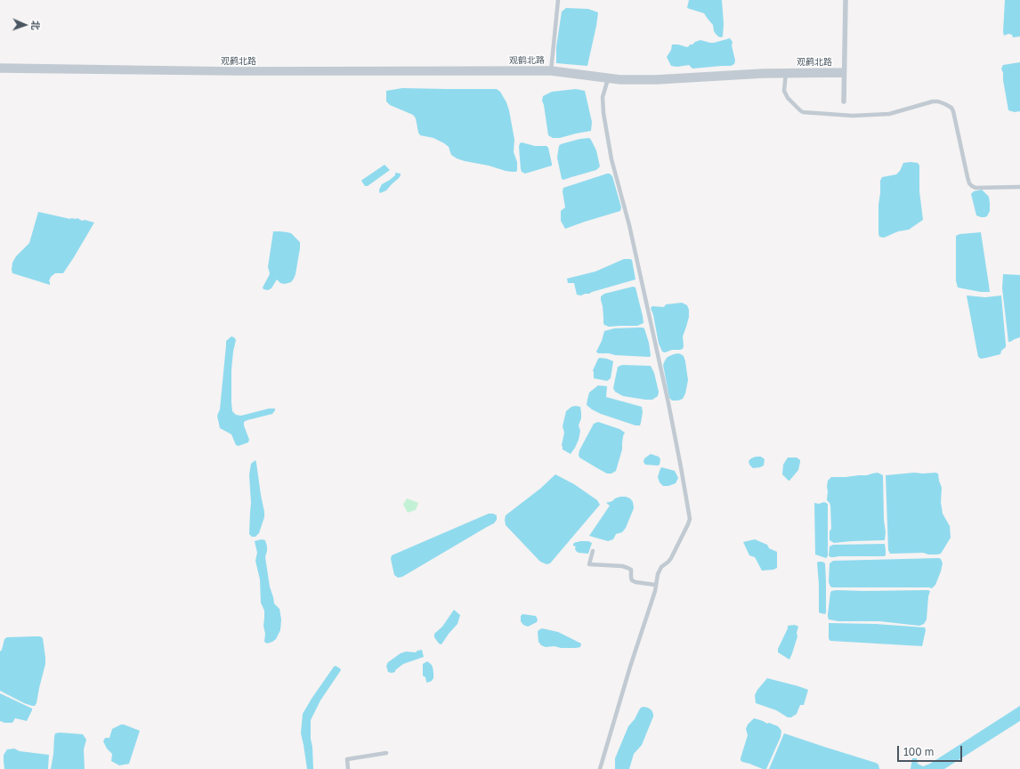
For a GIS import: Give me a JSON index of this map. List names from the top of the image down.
{
  "streets": {
    "street": ["观鹤北路"]
  },
  "scale_bar": "100 m",
  "north": "right"
}
